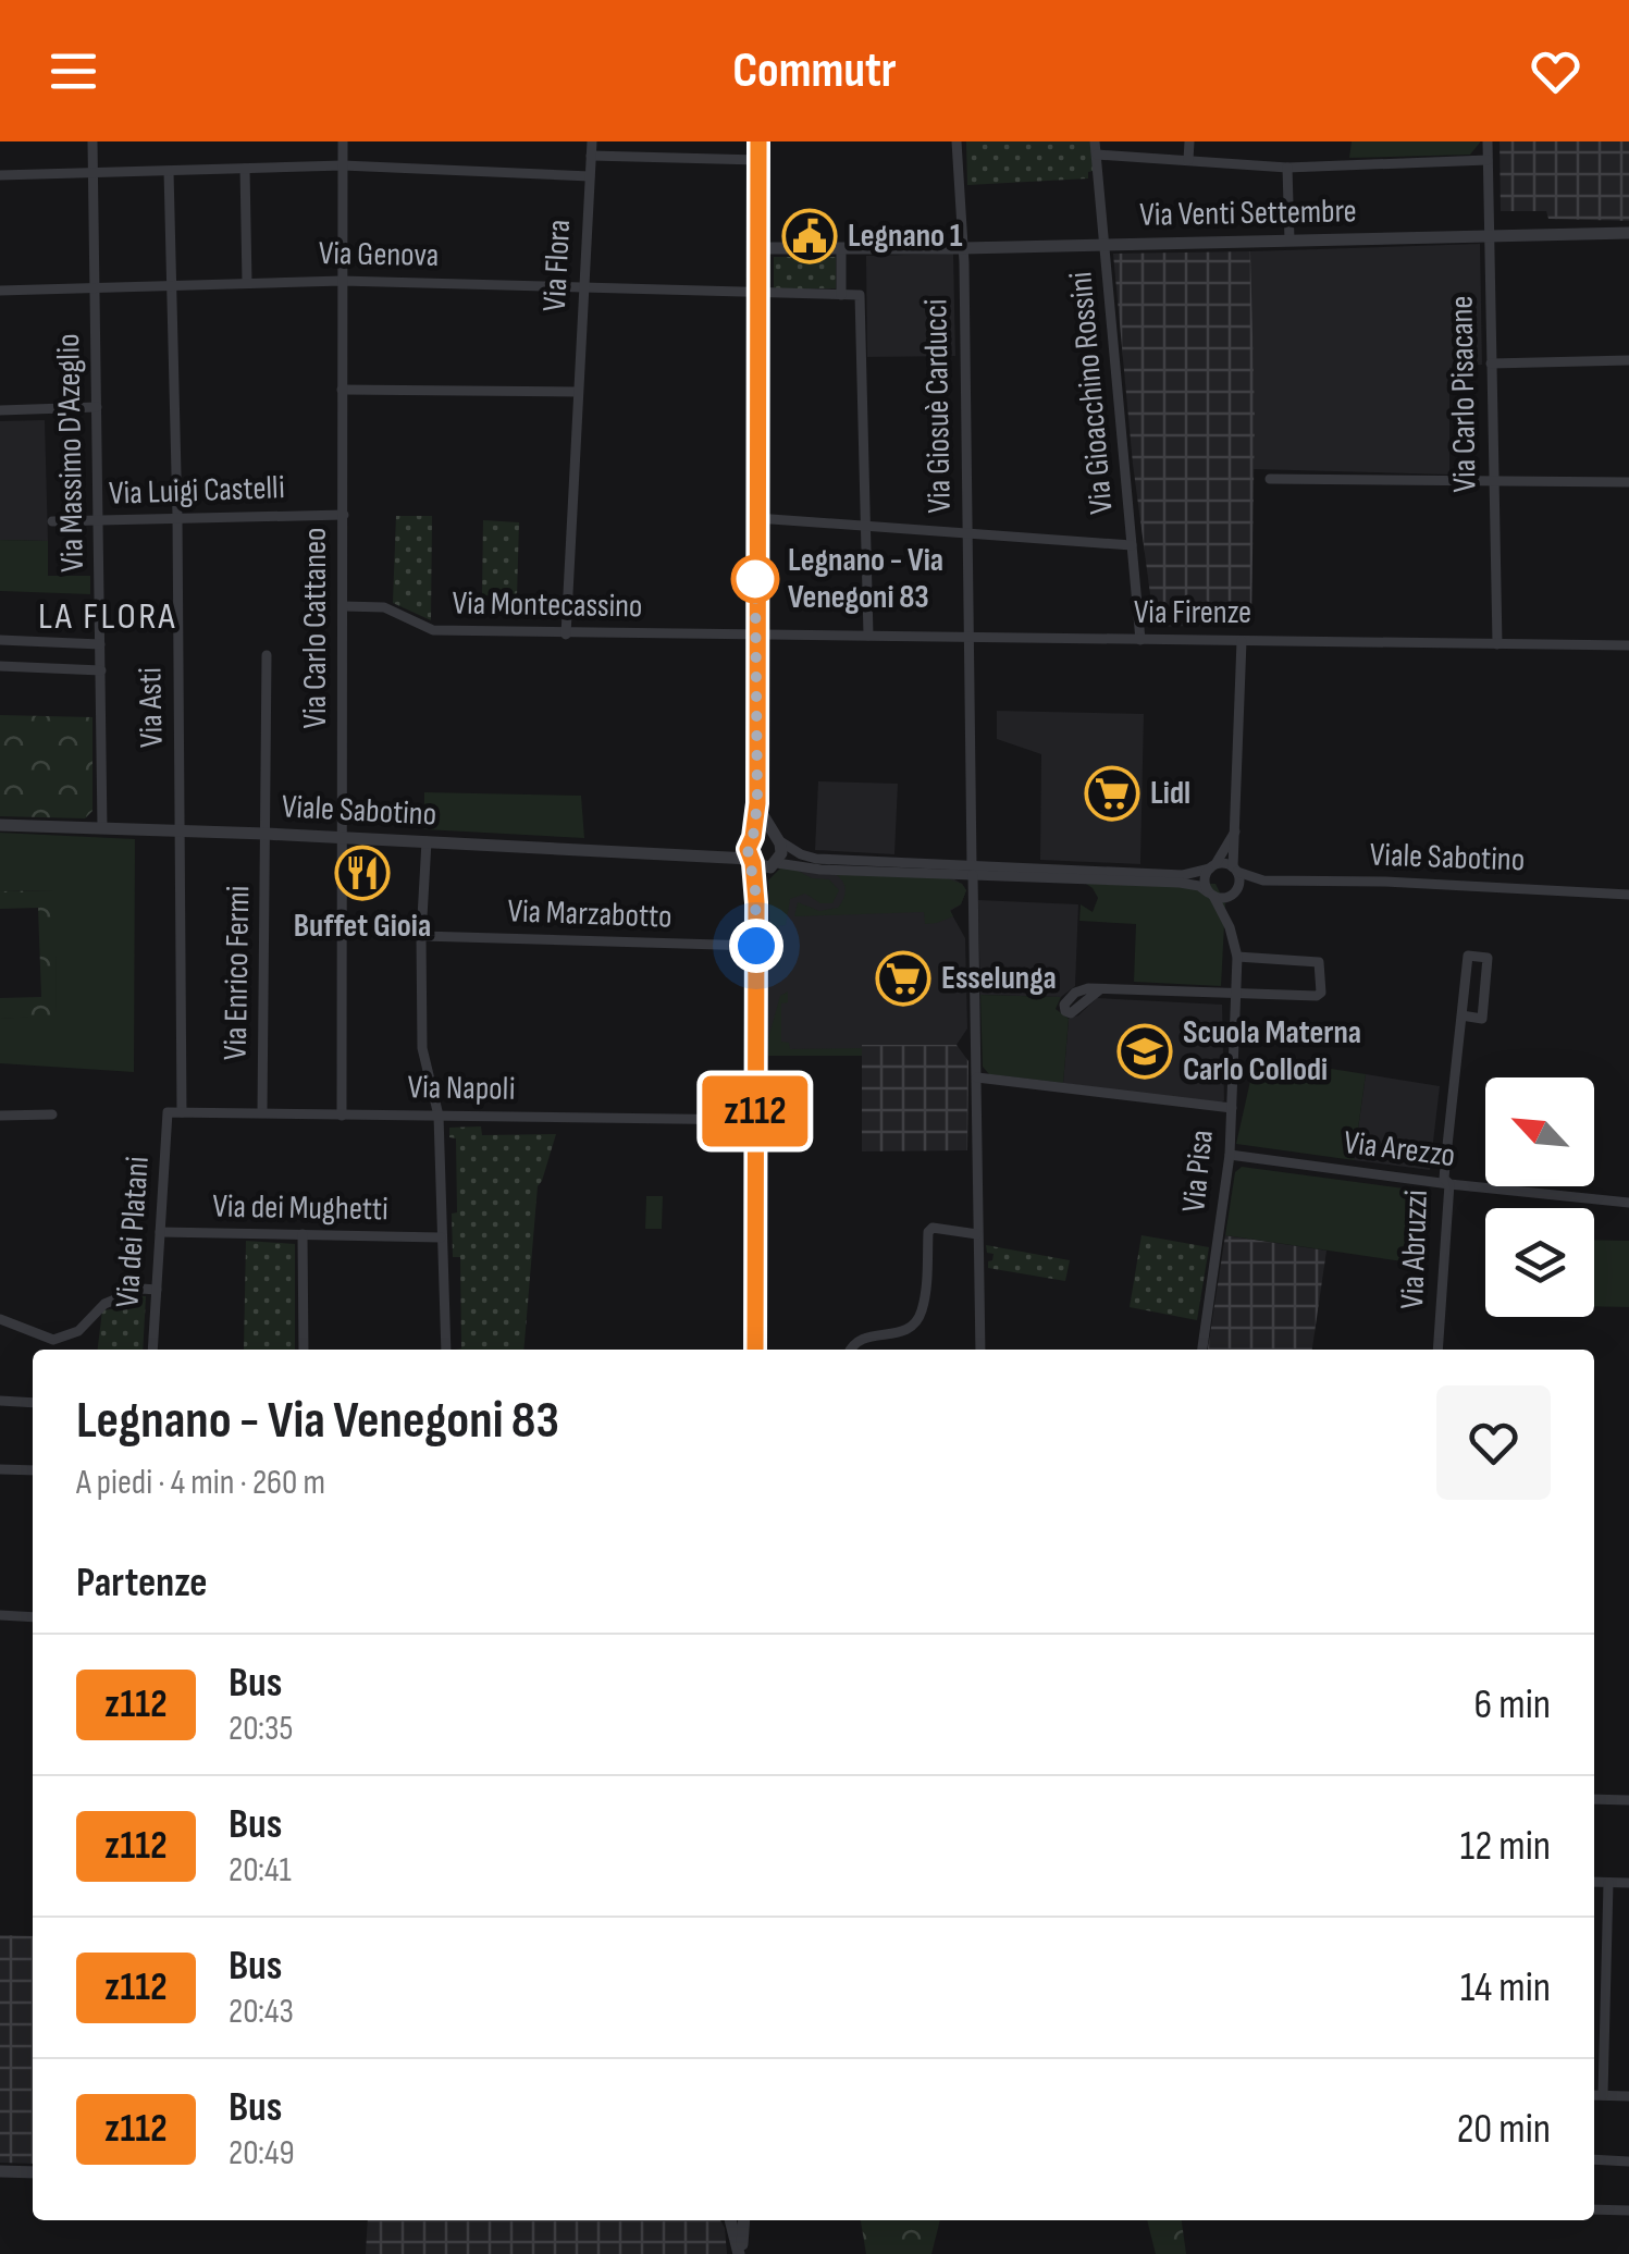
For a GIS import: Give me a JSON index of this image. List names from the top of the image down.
{
  "streets": {
    "street": [
      "Via Venti Settembre",
      "Via Genova",
      "Via Flora",
      "Via Gioacchino Rossini",
      "Via Carlo Pisacane",
      "Via Giosuè Carducci",
      "Via Massimo D'Azeglio",
      "Via Luigi Castelli",
      "Via Montecassino",
      "Via Firenze",
      "Via Carlo Cattaneo",
      "Via Asti",
      "Viale Sabotino",
      "Via Marzabotto",
      "Via Enrico Fermi",
      "Via Napoli",
      "Via Arezzo",
      "Via Pisa",
      "Via dei Mughetti",
      "Via dei Platani",
      "Via Abruzzi"
    ]
  },
  "crossings": [
    ["Via Venti Settembre", "Via Gioacchino Rossini"],
    ["Via Venti Settembre", "Via Carlo Pisacane"],
    ["Via Venti Settembre", "Via Giosuè Carducci"],
    ["Via Genova", "Via Flora"],
    ["Via Genova", "Via Massimo D'Azeglio"],
    ["Via Genova", "Via Carlo Cattaneo"],
    ["Via Genova", "Via Asti"],
    ["Via Flora", "Via Montecassino"],
    ["Via Gioacchino Rossini", "Via Firenze"],
    ["Via Carlo Pisacane", "Via Firenze"],
    ["Via Giosuè Carducci", "Via Firenze"],
    ["Via Massimo D'Azeglio", "Via Luigi Castelli"],
    ["Via Massimo D'Azeglio", "Viale Sabotino"],
    ["Via Luigi Castelli", "Via Carlo Cattaneo"],
    ["Via Luigi Castelli", "Via Asti"],
    ["Via Montecassino", "Via Firenze"],
    ["Via Montecassino", "Via Carlo Cattaneo"],
    ["Via Carlo Cattaneo", "Viale Sabotino"],
    ["Via Carlo Cattaneo", "Via Napoli"],
    ["Via Asti", "Viale Sabotino"],
    ["Via Asti", "Via Napoli"],
    ["Viale Sabotino", "Via Enrico Fermi"],
    ["Viale Sabotino", "Via Pisa"],
    ["Via Enrico Fermi", "Via Napoli"],
    ["Via Napoli", "Via dei Platani"],
    ["Via Arezzo", "Via Pisa"],
    ["Via Arezzo", "Via Abruzzi"],
    ["Via dei Mughetti", "Via dei Platani"]
  ],
  "districts": ["LA FLORA"],
  "places": {
    "public building": ["Legnano 1"],
    "other": ["Legnano - Via Venegoni 83"],
    "supermarket": ["Lidl", "Esselunga"],
    "restaurant": ["Buffet Gioia"],
    "school or university": ["Scuola Materna Carlo Collodi"]
  },
  "lines": ["bus line z112"],
  "north": "top left",
  "page": {
    "header": "Commutr",
    "on_map": "z112",
    "heading": [
      ["Legnano - Via Venegoni 83", "A piedi · 4 min · 260 m"],
      "Partenze"
    ],
    "list": [
      {
        "mark": "z112",
        "name": "Bus",
        "note": "20:35",
        "value": "6 min"
      },
      {
        "mark": "z112",
        "name": "Bus",
        "note": "20:41",
        "value": "12 min"
      },
      {
        "mark": "z112",
        "name": "Bus",
        "note": "20:43",
        "value": "14 min"
      },
      {
        "mark": "z112",
        "name": "Bus",
        "note": "20:49",
        "value": "20 min"
      }
    ]
  }
}
